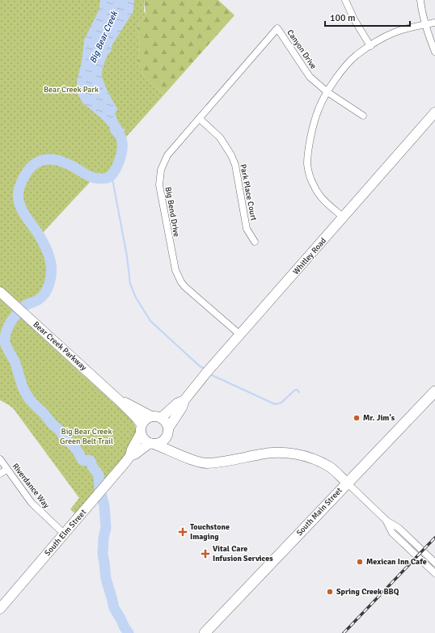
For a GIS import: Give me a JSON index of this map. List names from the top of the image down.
{
  "streets": {
    "main road": ["South Main Street"],
    "street": [
      "Canyon Drive",
      "Park Place Court",
      "Big Bend Drive",
      "Whitley Road",
      "Bear Creek Parkway",
      "Riverdance Way",
      "South Elm Street"
    ]
  },
  "crossings": [
    ["Canyon Drive", "Big Bend Drive"],
    ["Park Place Court", "Big Bend Drive"],
    ["Big Bend Drive", "Whitley Road"],
    ["Whitley Road", "Bear Creek Parkway"],
    ["Whitley Road", "South Elm Street"],
    ["Bear Creek Parkway", "South Elm Street"],
    ["Riverdance Way", "South Elm Street"]
  ],
  "water": ["Big Bear Creek"],
  "parks": ["Bear Creek Park", "Big Bear Creek Green Belt Trail"],
  "places": {
    "other": ["Mr. Jim's", "Mexican Inn Cafe", "Spring Creek BBQ"],
    "health": ["Touchstone Imaging", "Vital Care Infusion Services"]
  },
  "scale_bar": "100 m"
}
